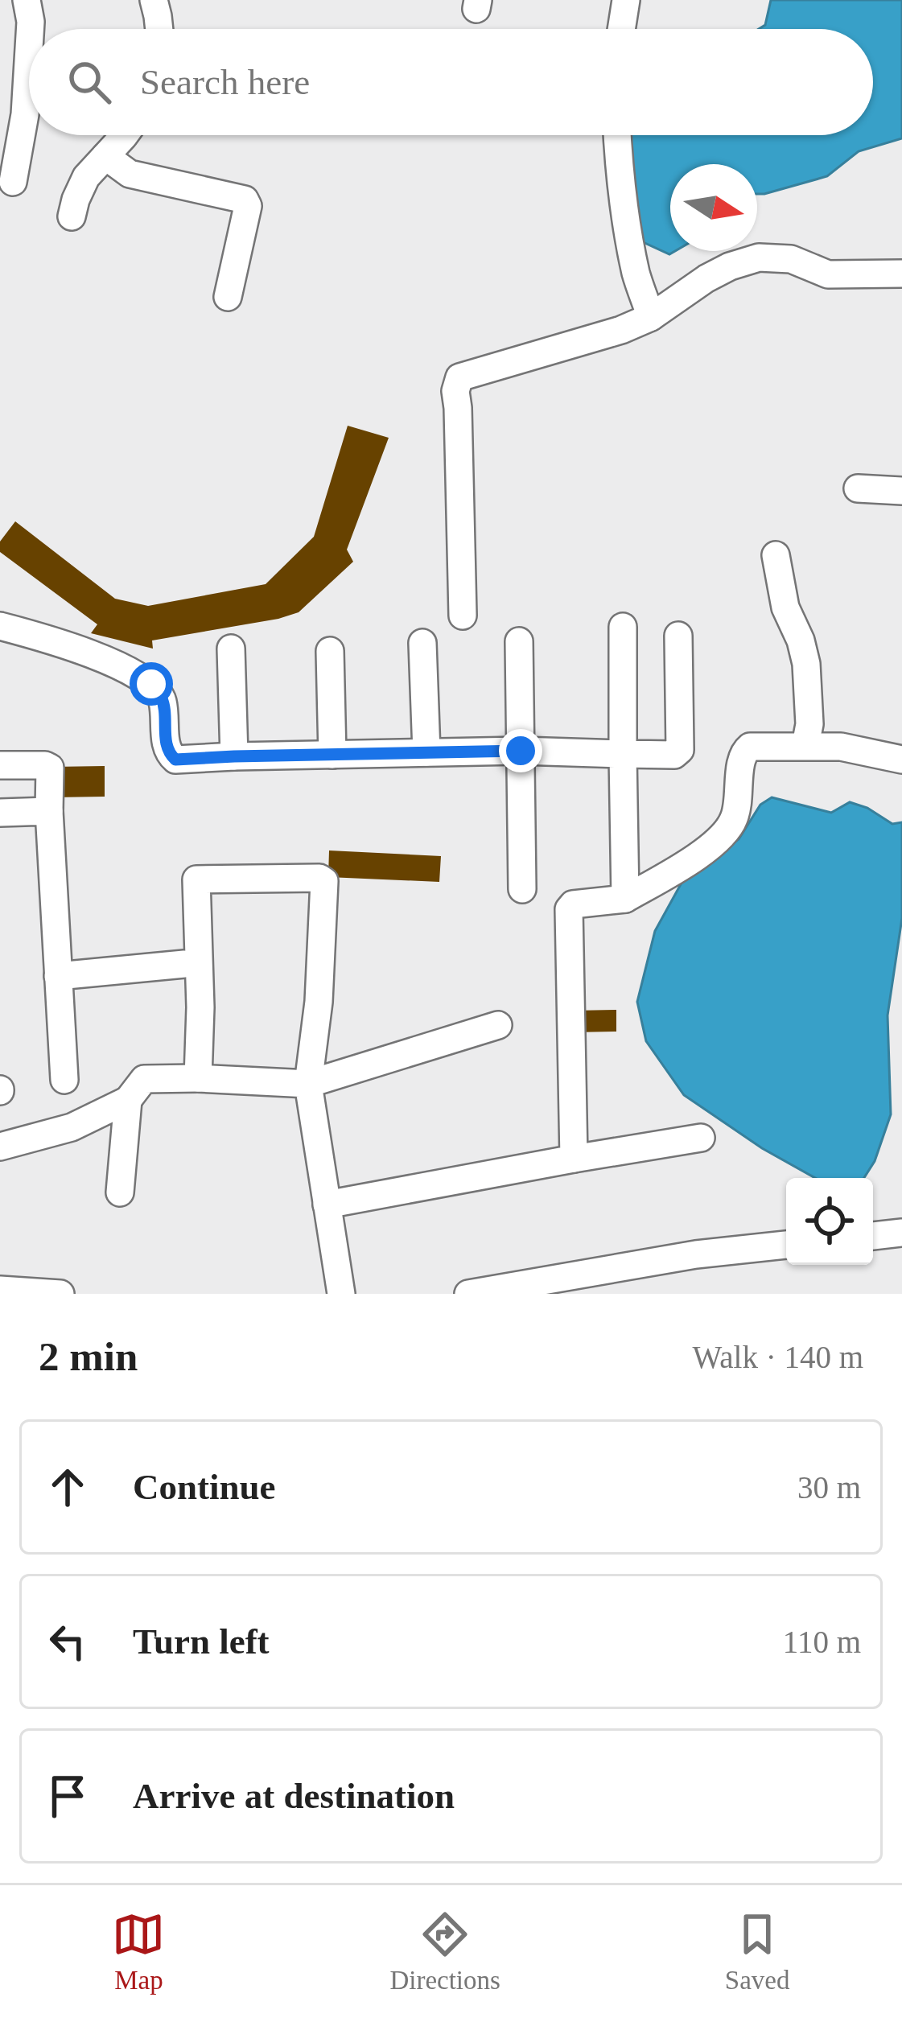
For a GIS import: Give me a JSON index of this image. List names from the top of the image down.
{
  "north": "right",
  "page": {
    "search": "Search here",
    "heading": ["2 min", "Walk · 140 m"],
    "list": [
      ["Continue", "30 m"],
      ["Turn left", "110 m"],
      "Arrive at destination"
    ],
    "nav": ["Map", "Directions", "Saved"]
  }
}
